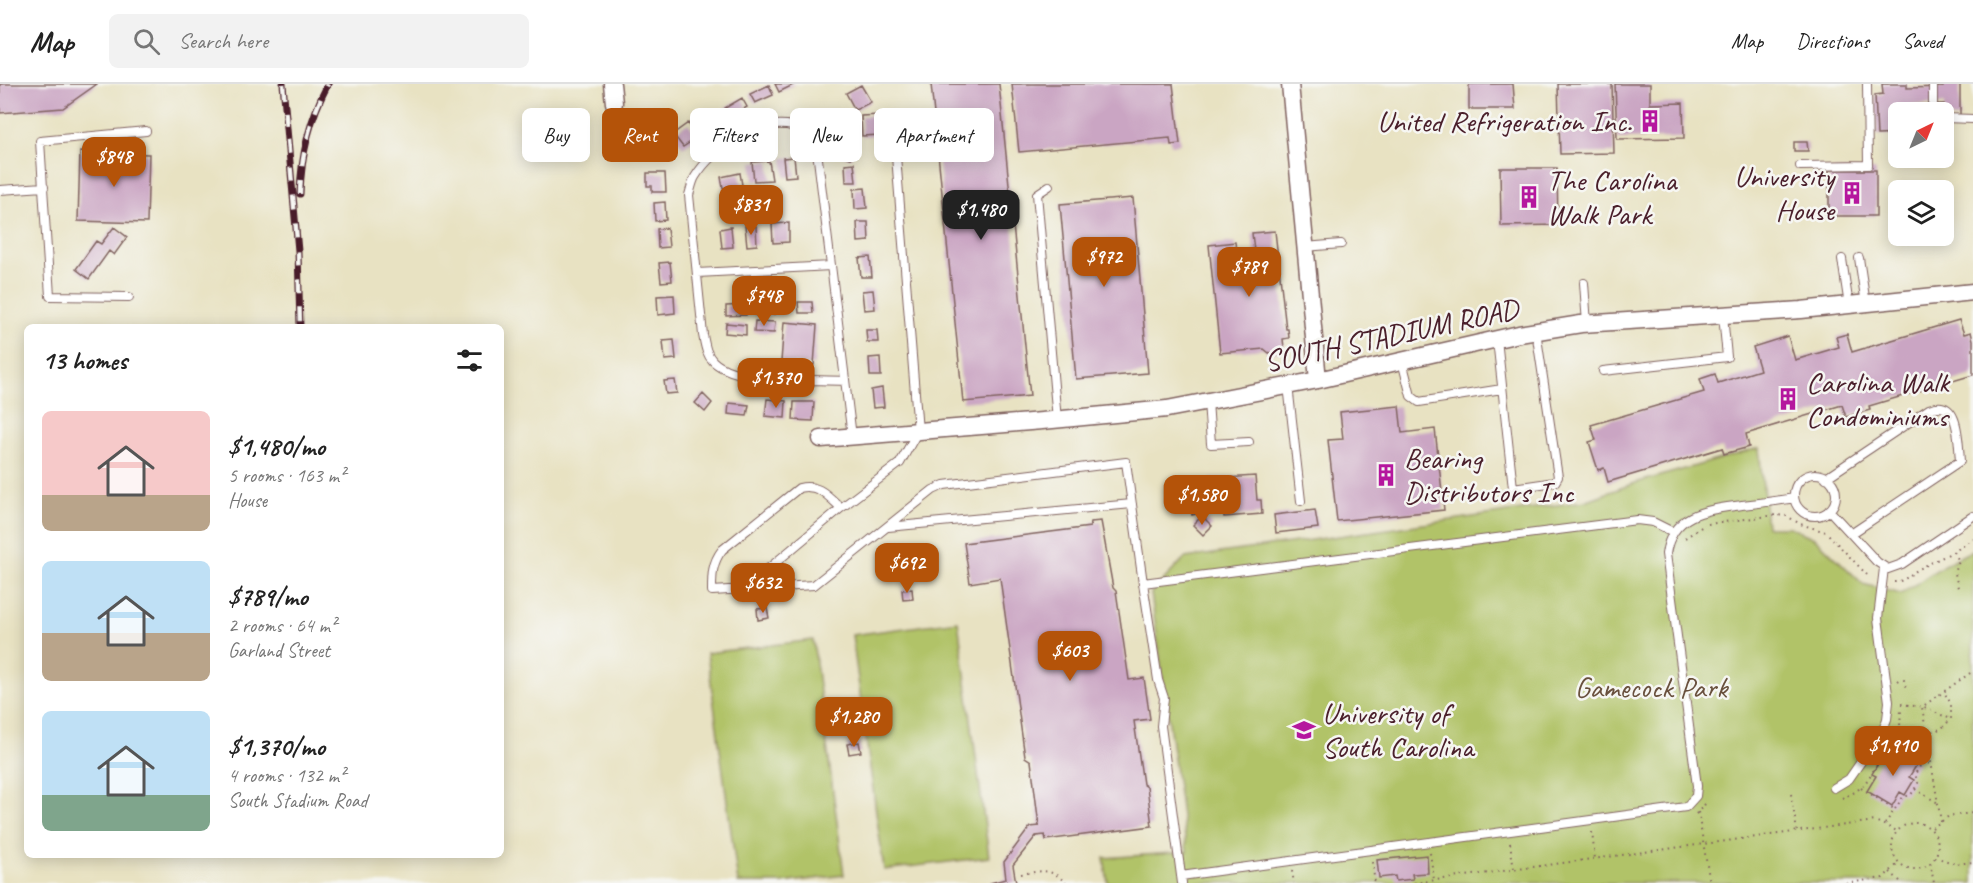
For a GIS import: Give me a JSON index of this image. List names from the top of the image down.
{
  "streets": {
    "street": ["SOUTH STADIUM ROAD"]
  },
  "parks": ["Gamecock Park"],
  "places": {
    "building": [
      "United Refrigeration Inc.",
      "University House",
      "The Carolina Walk Park",
      "Carolina Walk Condominiums",
      "Bearing Distributors Inc"
    ],
    "school or university": ["University of South Carolina"]
  },
  "north": "top right",
  "page": {
    "header": "Map",
    "search": "Search here",
    "nav": ["Map", "Directions", "Saved"],
    "chip": [
      "Buy",
      "Rent",
      "Filters",
      "New",
      "Apartment"
    ],
    "price": [
      "$848",
      "$831",
      "$1,480",
      "$972",
      "$789",
      "$748",
      "$1,370",
      "$1,580",
      "$692",
      "$632",
      "$603",
      "$1,280",
      "$1,910"
    ],
    "heading": "13 homes",
    "list": [
      {
        "name": "$1,480/mo",
        "note": "5 rooms · 163 m² · House"
      },
      {
        "name": "$789/mo",
        "note": "2 rooms · 64 m² · Garland Street"
      },
      {
        "name": "$1,370/mo",
        "note": "4 rooms · 132 m² · South Stadium Road"
      }
    ]
  }
}
